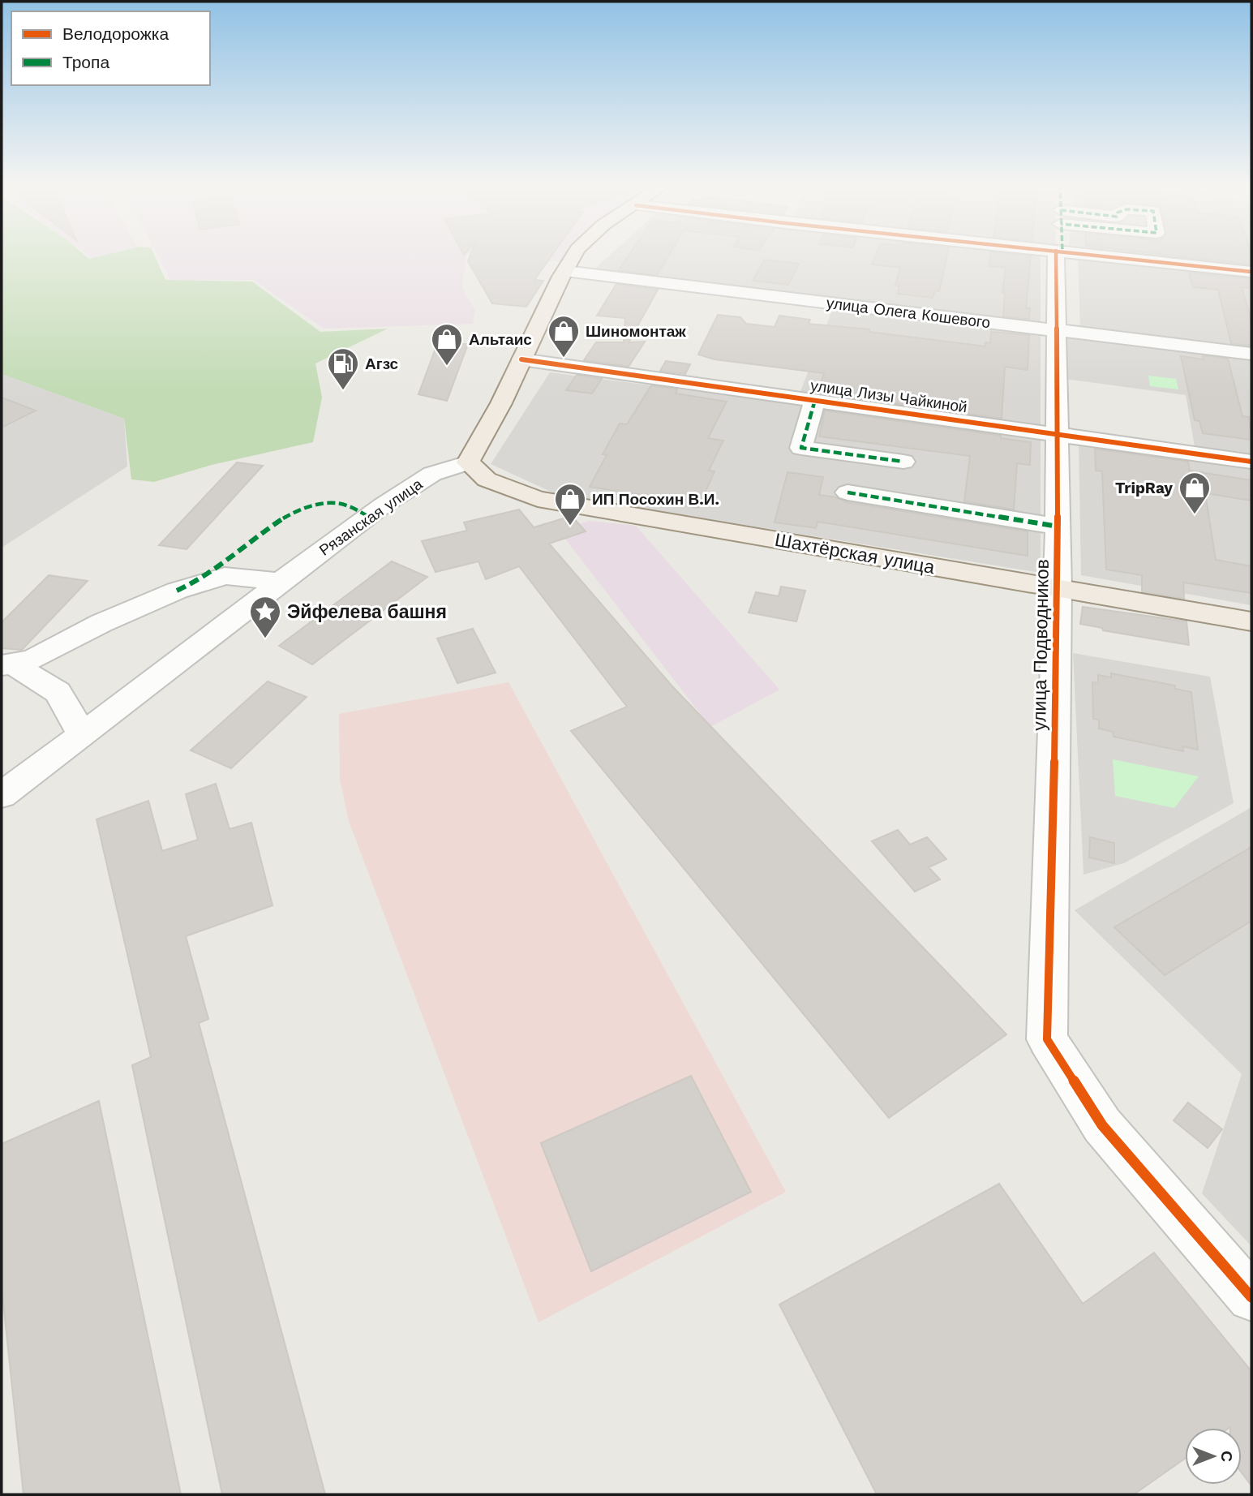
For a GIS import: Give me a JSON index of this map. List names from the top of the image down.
{
  "streets": {
    "main road": ["Шахтёрская улица"],
    "street": [
      "улица Олега Кошевого",
      "улица Лизы Чайкиной",
      "Рязанская улица",
      "улица Подводников"
    ]
  },
  "crossings": [
    ["улица Олега Кошевого", "улица Подводников"],
    ["улица Лизы Чайкиной", "улица Подводников"],
    ["Рязанская улица", "Шахтёрская улица"],
    ["Шахтёрская улица", "улица Подводников"]
  ],
  "places": {
    "shop": [
      "Шиномонтаж",
      "Альтаис",
      "TripRay",
      "ИП Посохин В.И."
    ],
    "fuel station": ["Агзс"],
    "place": ["Эйфелева башня"]
  },
  "legend": ["Велодорожка", "Тропа"],
  "north": "right"
}
